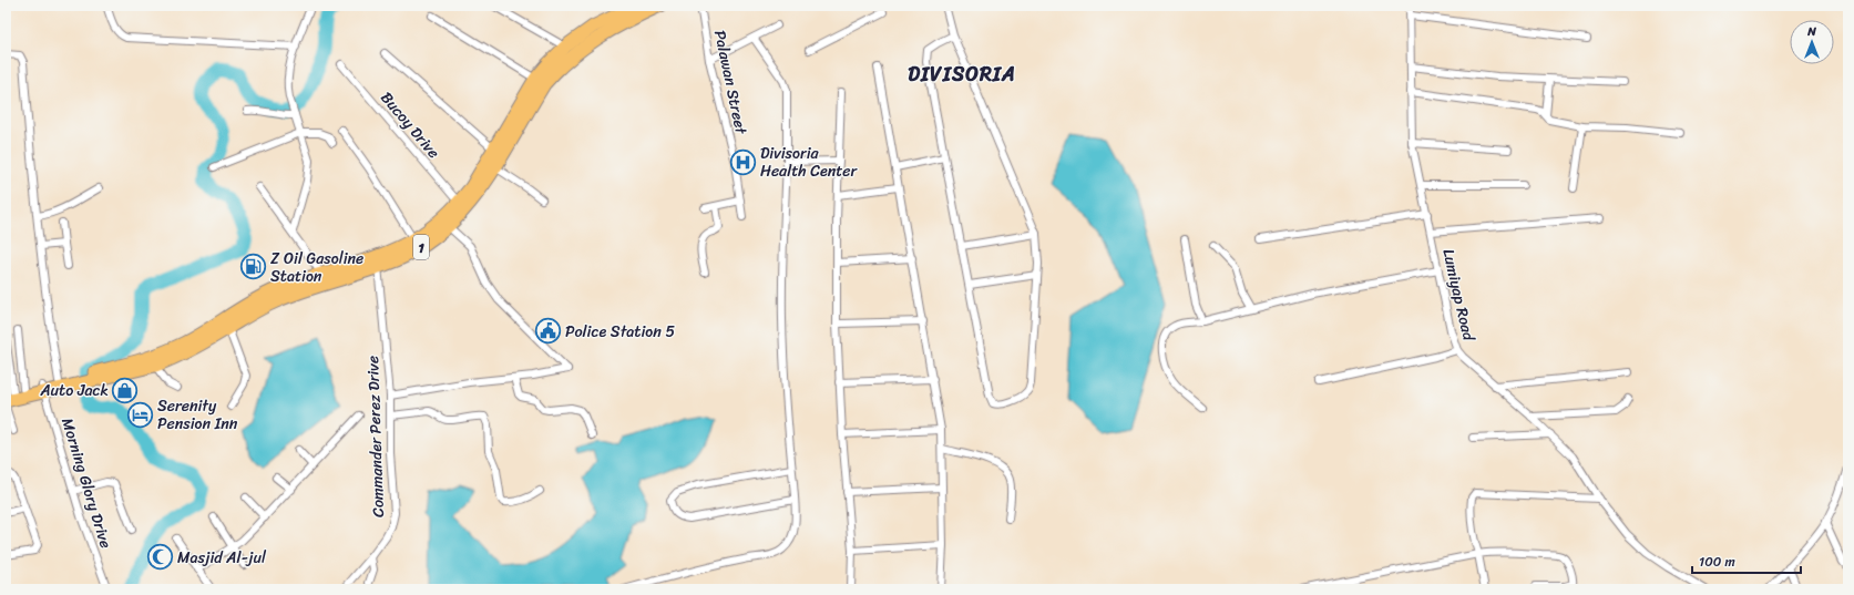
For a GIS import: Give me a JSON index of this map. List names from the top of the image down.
{
  "streets": {
    "highway": ["1"],
    "street": [
      "Palawan Street",
      "Bucoy Drive",
      "Lumiyap Road",
      "Commander Perez Drive",
      "Morning Glory Drive"
    ]
  },
  "crossings": [
    ["Bucoy Drive", "1"],
    ["1", "Commander Perez Drive"],
    ["1", "Morning Glory Drive"]
  ],
  "districts": ["DIVISORIA"],
  "places": {
    "hospital": ["Divisoria Health Center"],
    "fuel station": ["Z Oil Gasoline Station"],
    "public building": ["Police Station 5"],
    "shop": ["Auto Jack"],
    "hotel": ["Serenity Pension Inn"],
    "mosque": ["Masjid Al-jul"]
  },
  "scale_bar": "100 m",
  "north": "top"
}
